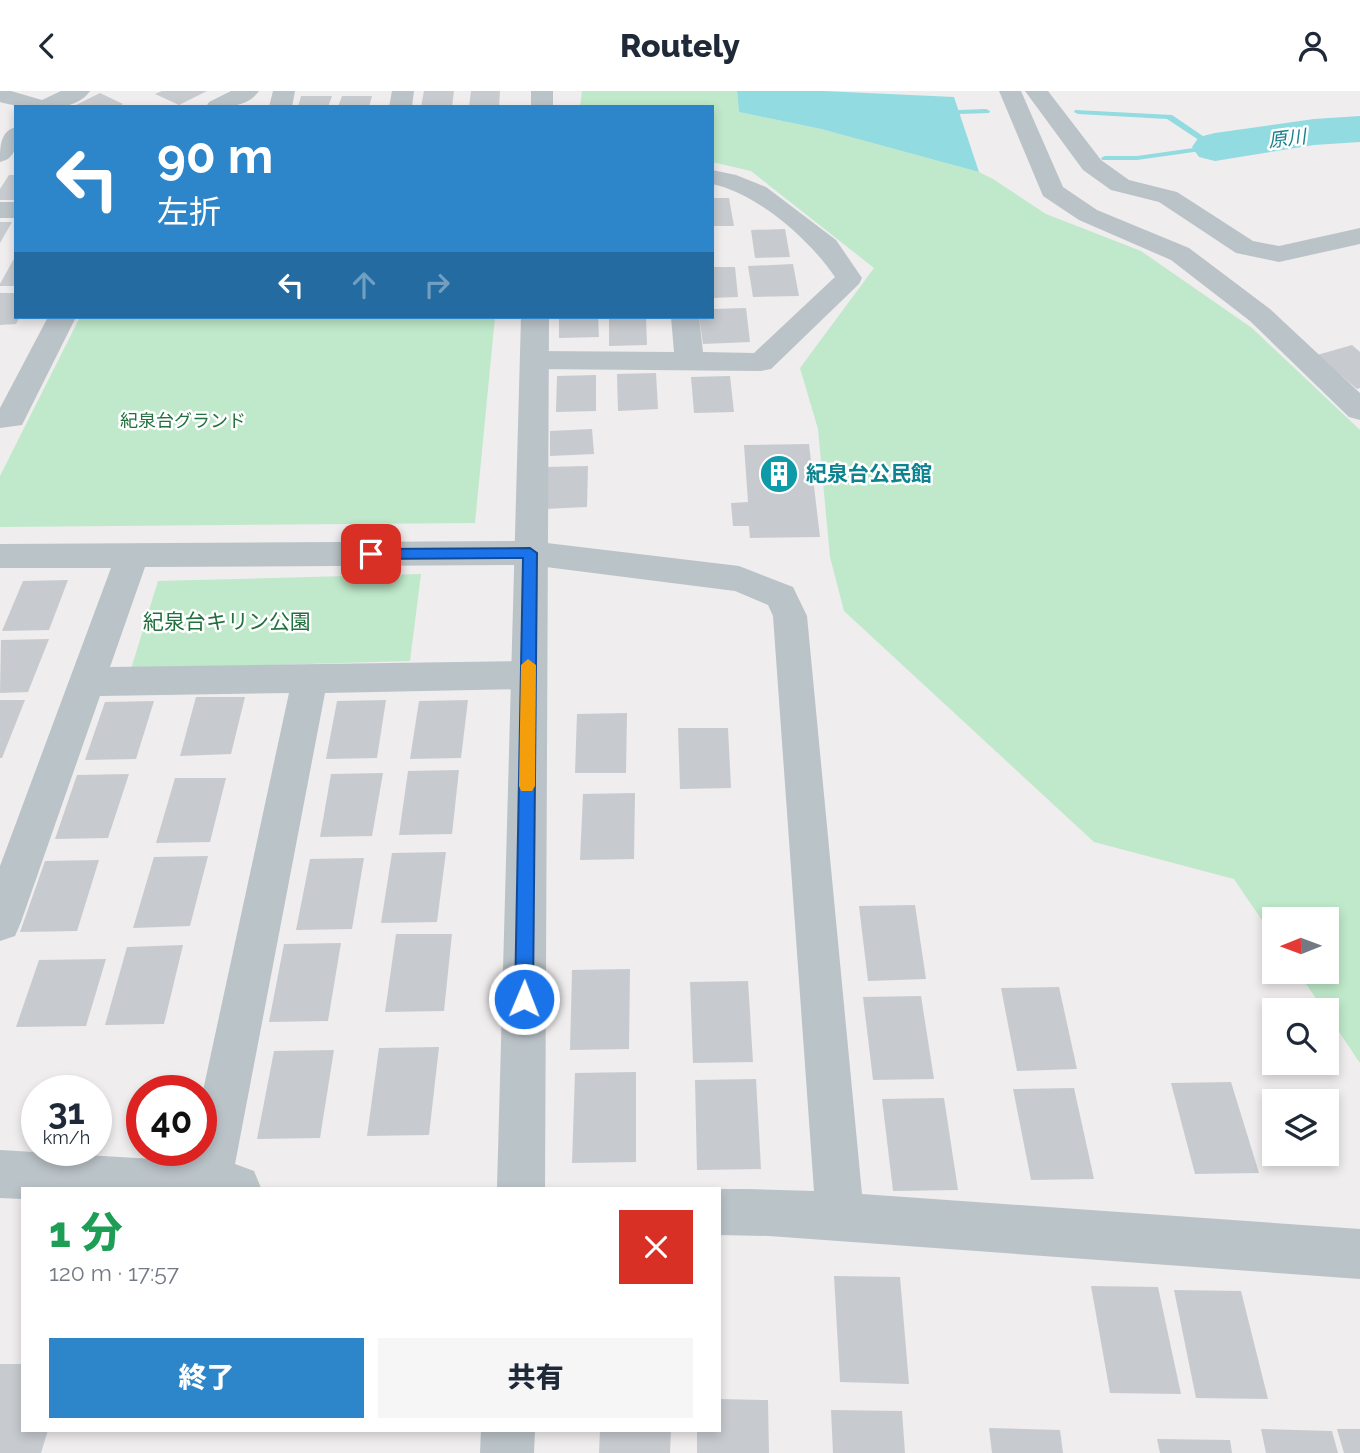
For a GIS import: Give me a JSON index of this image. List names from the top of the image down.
{
  "water": ["原川"],
  "parks": ["紀泉台グランド", "紀泉台キリン公園"],
  "places": {
    "building": ["紀泉台公民館"]
  },
  "north": "left",
  "page": {
    "header": "Routely",
    "turn": ["90 m", "左折"],
    "speed": "31 km/h",
    "limit": "40",
    "heading": ["1 分", "120 m · 17:57"],
    "buttons": ["終了", "共有"]
  }
}
